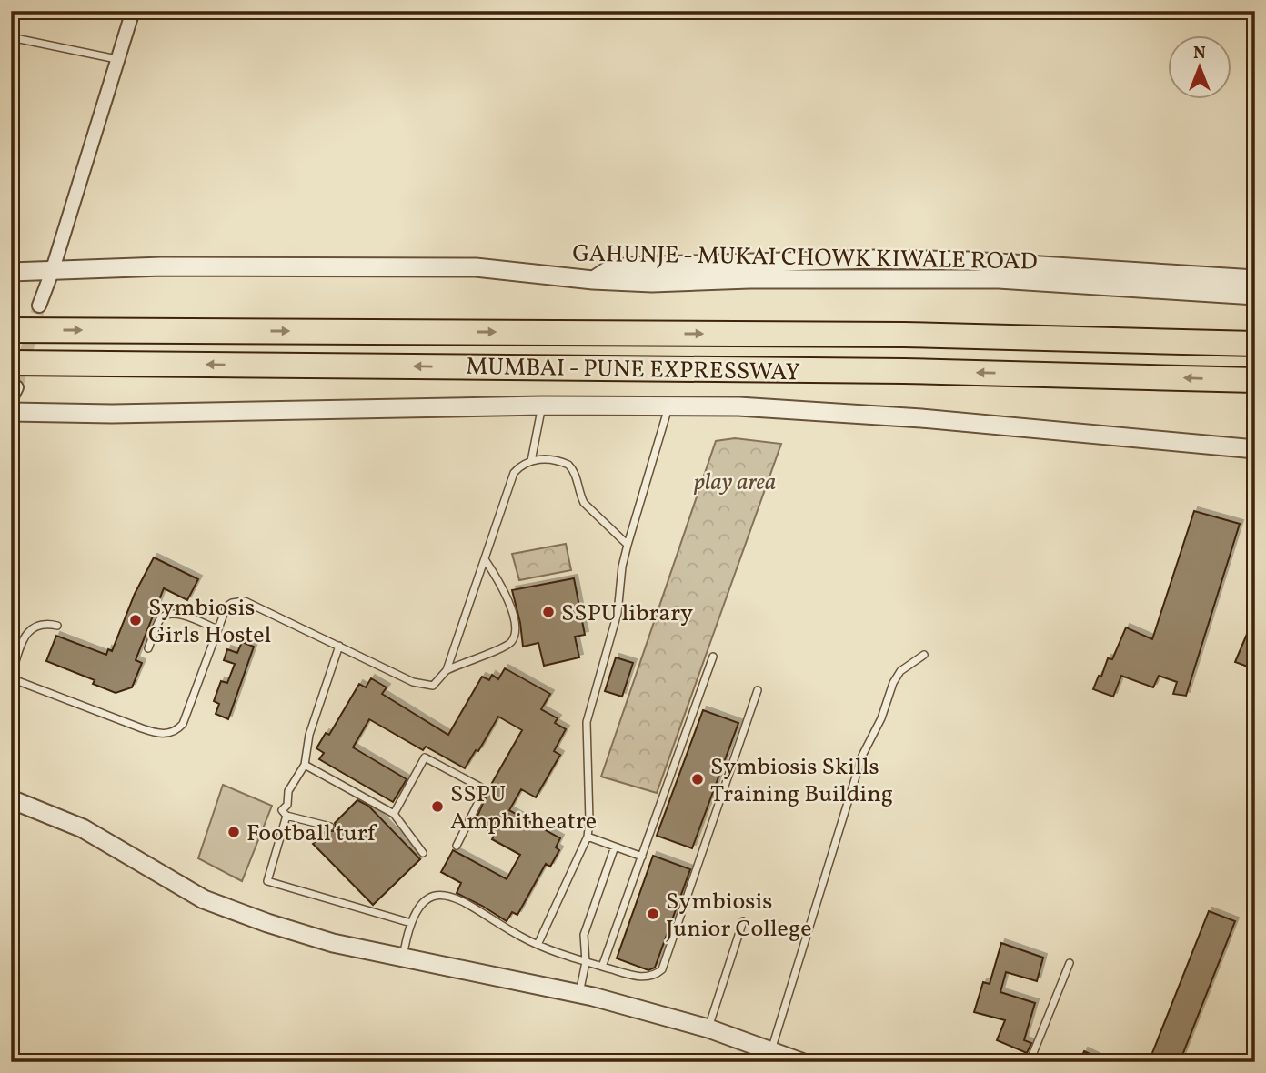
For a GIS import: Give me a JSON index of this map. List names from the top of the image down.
{
  "streets": {
    "highway": ["MUMBAI - PUNE EXPRESSWAY"],
    "street": ["GAHUNJE - MUKAI CHOWK KIWALE ROAD"]
  },
  "parks": ["play area"],
  "places": [
    "SSPU library",
    "Symbiosis Girls Hostel",
    "Symbiosis Skills Training Building",
    "SSPU Amphitheatre",
    "Football turf",
    "Symbiosis Junior College"
  ],
  "north": "top"
}
